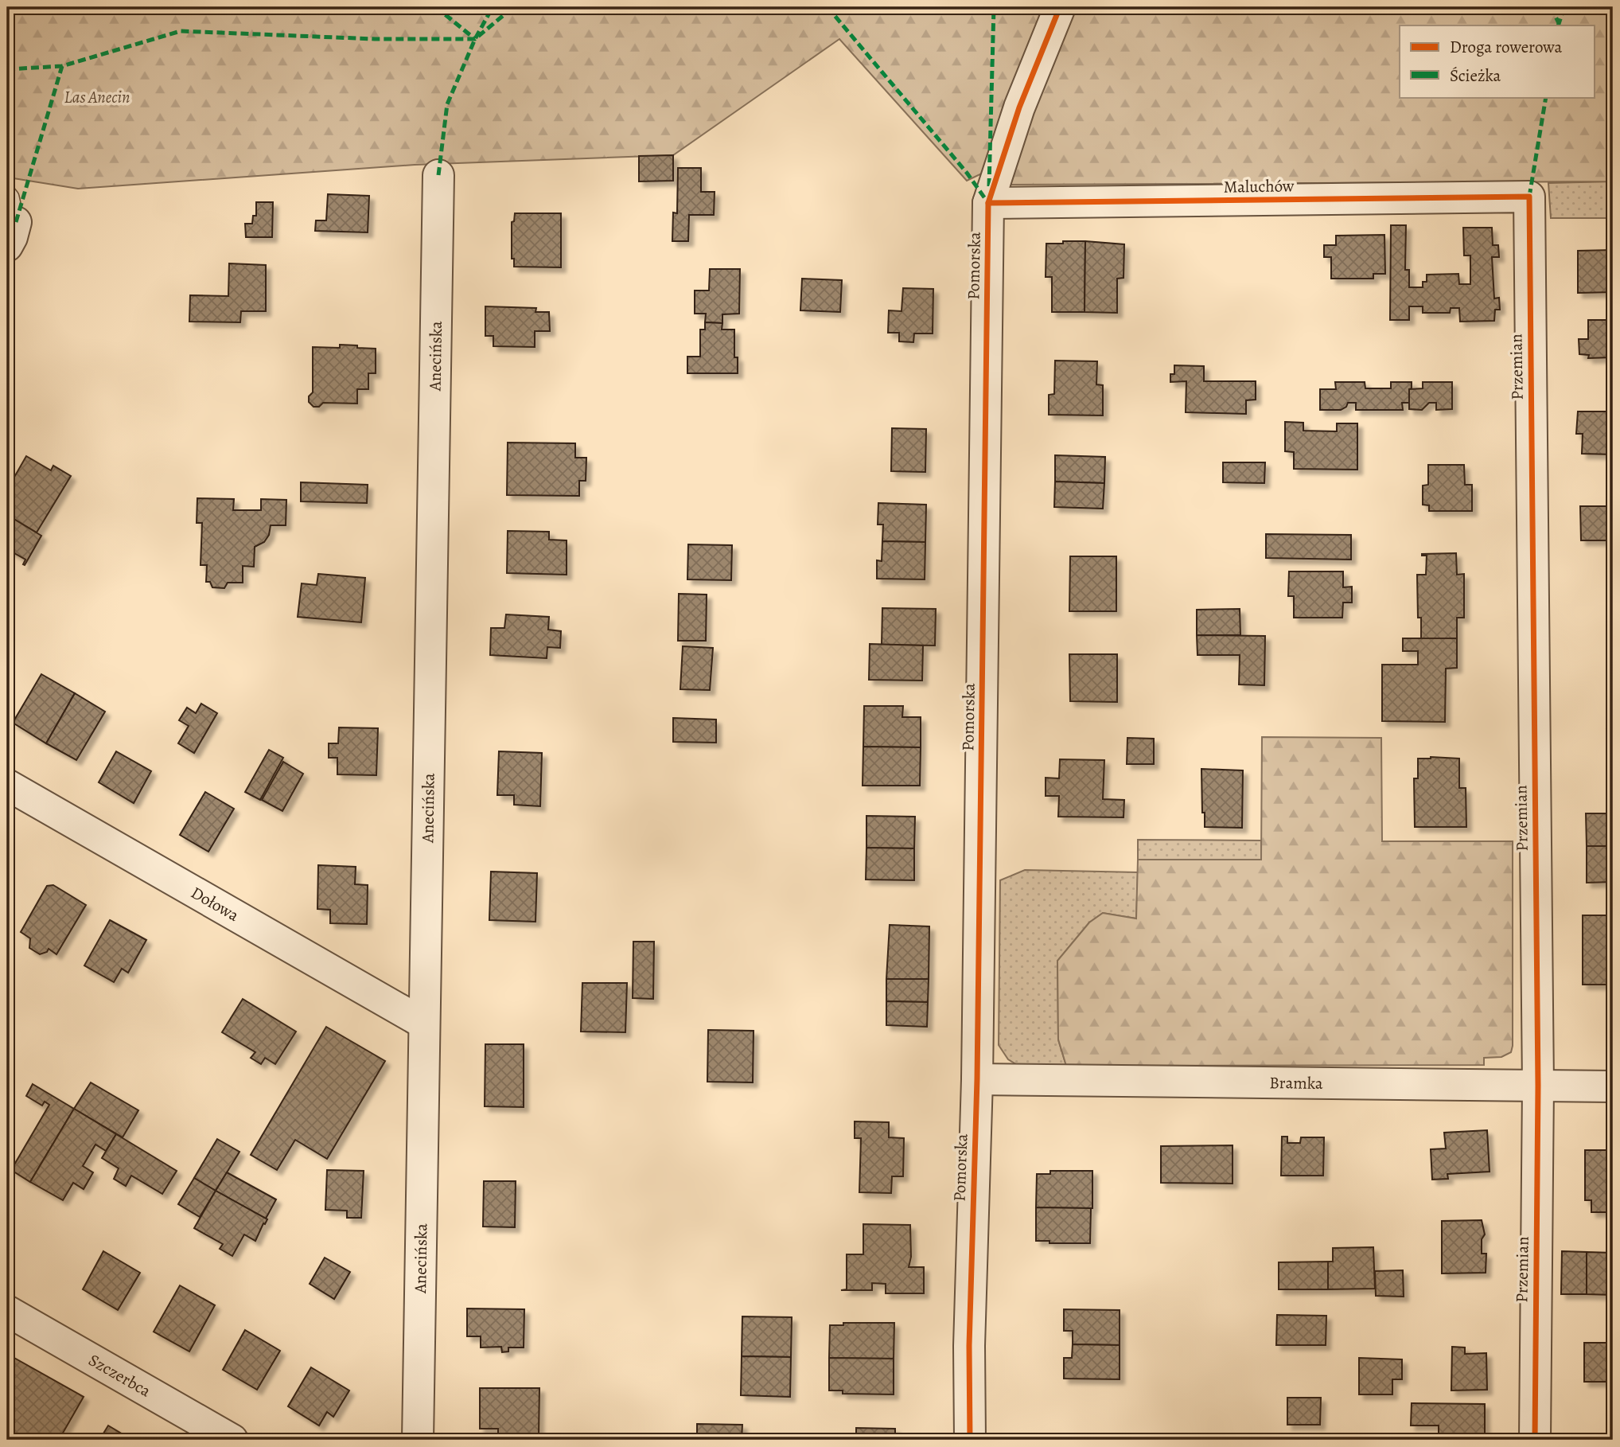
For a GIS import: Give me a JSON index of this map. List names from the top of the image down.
{
  "streets": {
    "street": [
      "Maluchów",
      "Pomorska",
      "Anecińska",
      "Przemian",
      "Dołowa",
      "Bramka",
      "Szczerbca"
    ]
  },
  "crossings": [
    ["Maluchów", "Pomorska"],
    ["Maluchów", "Przemian"],
    ["Pomorska", "Bramka"],
    ["Anecińska", "Dołowa"],
    ["Przemian", "Bramka"]
  ],
  "parks": ["Las Anecin"],
  "legend": ["Droga rowerowa", "Ścieżka"]
}
